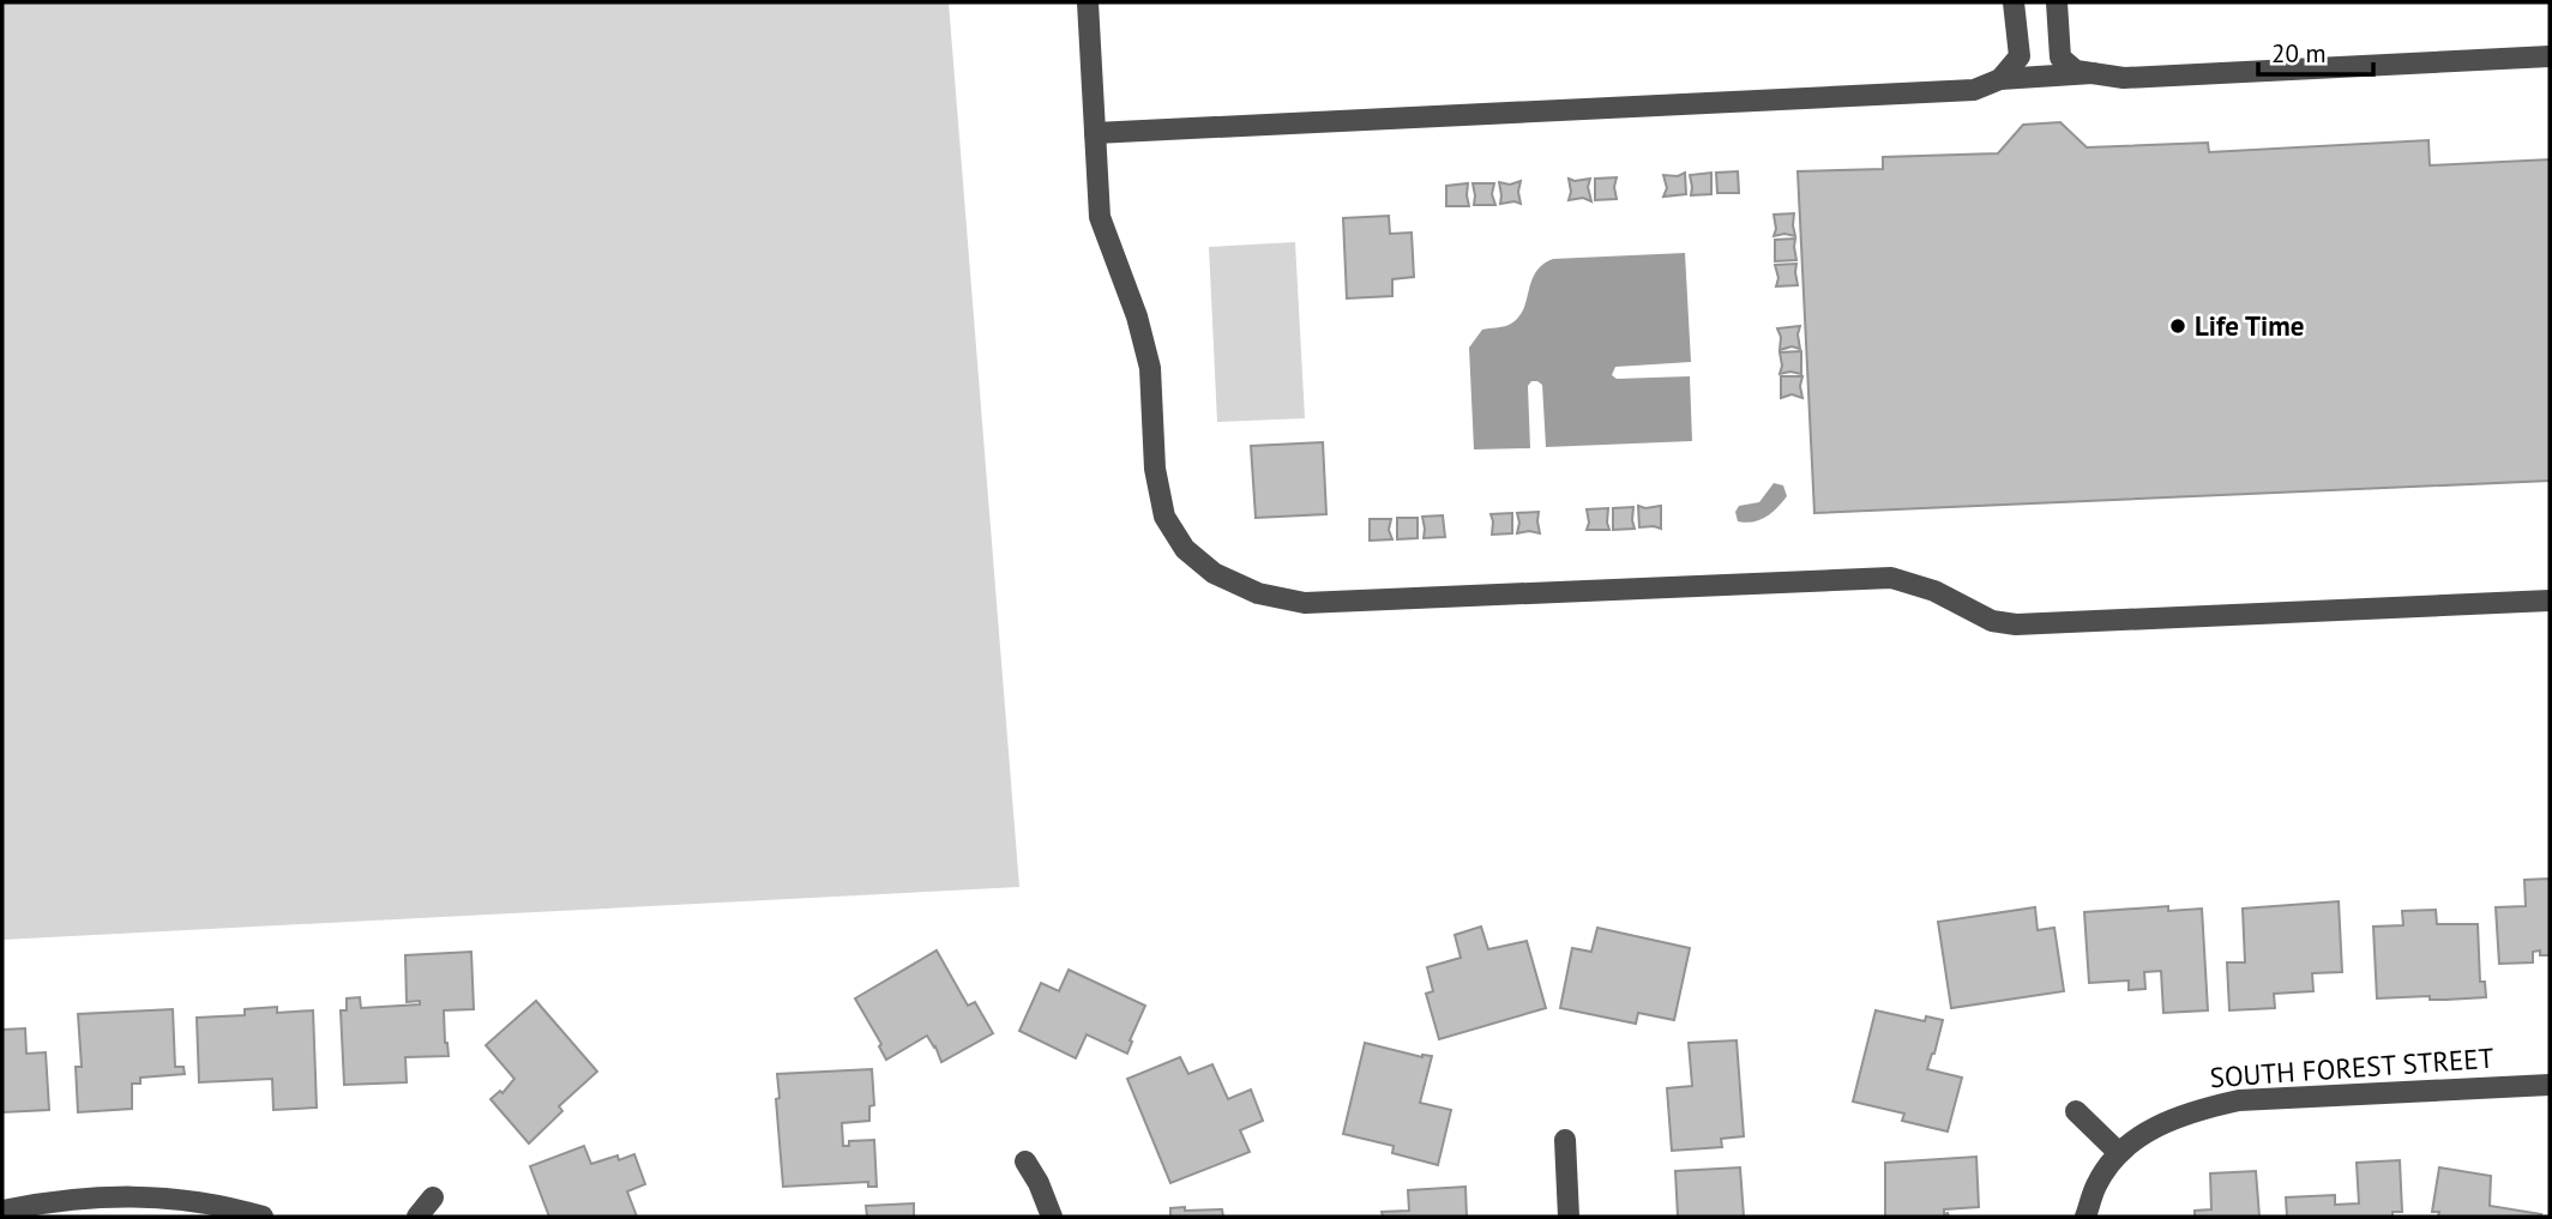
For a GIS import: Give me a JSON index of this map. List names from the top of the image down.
{
  "streets": {
    "street": ["SOUTH FOREST STREET"]
  },
  "places": ["Life Time"],
  "scale_bar": "20 m"
}
